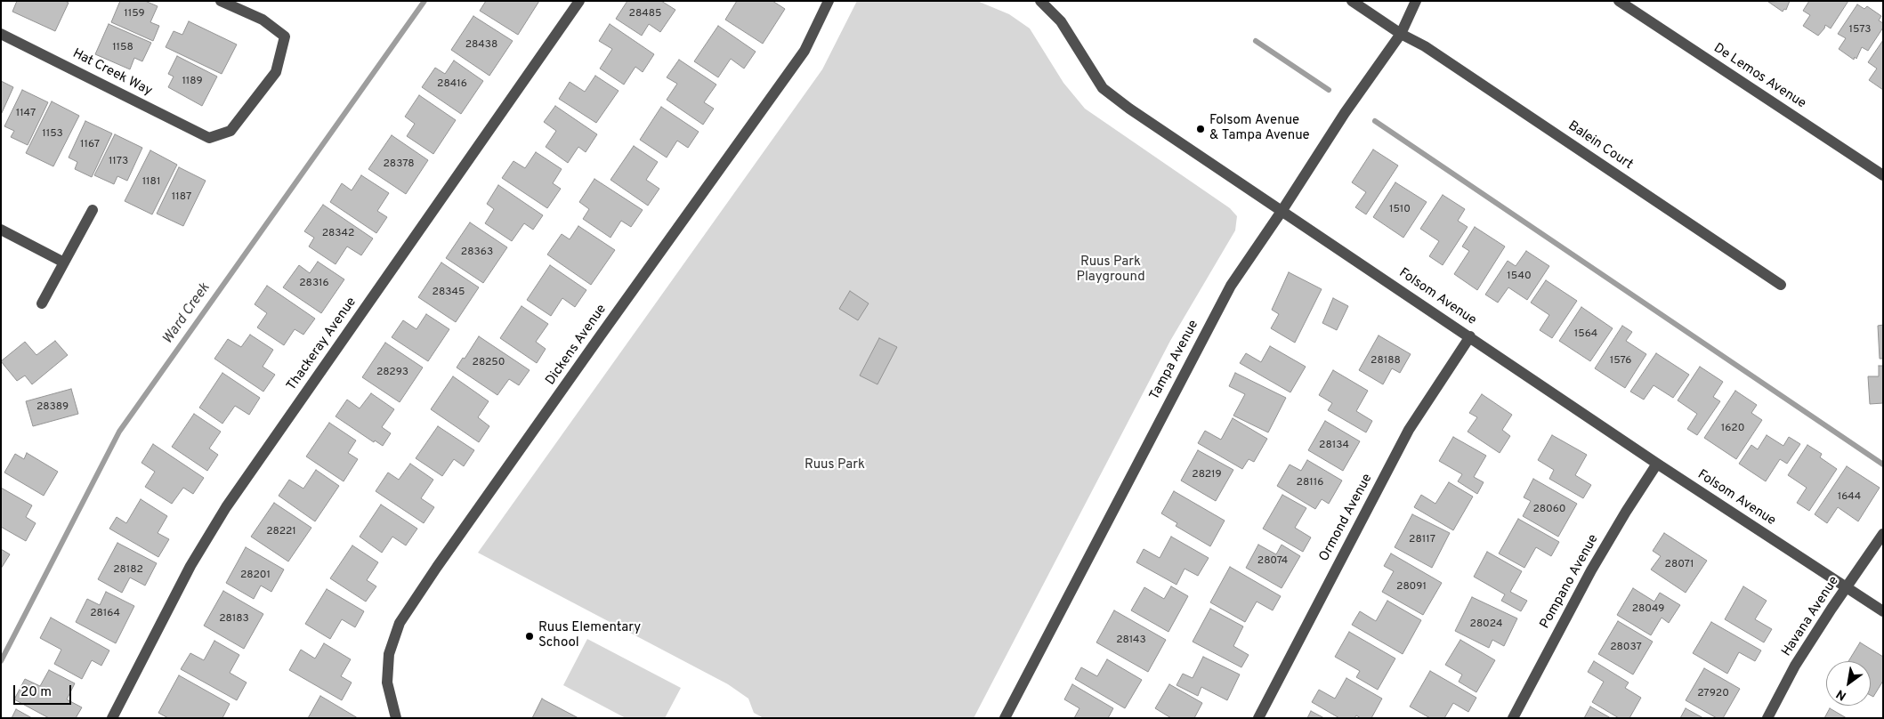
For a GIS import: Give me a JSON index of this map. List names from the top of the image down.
{
  "streets": {
    "street": [
      "Hat Creek Way",
      "De Lemos Avenue",
      "Balein Court",
      "Folsom Avenue",
      "Thackeray Avenue",
      "Dickens Avenue",
      "Tampa Avenue",
      "Ormond Avenue",
      "Pompano Avenue",
      "Havana Avenue"
    ]
  },
  "crossings": [
    ["Balein Court", "Tampa Avenue"],
    ["Folsom Avenue", "Tampa Avenue"],
    ["Folsom Avenue", "Ormond Avenue"],
    ["Folsom Avenue", "Pompano Avenue"],
    ["Folsom Avenue", "Havana Avenue"]
  ],
  "water": ["Ward Creek"],
  "parks": ["Ruus Park Playground", "Ruus Park"],
  "places": ["Folsom Avenue & Tampa Avenue", "Ruus Elementary School"],
  "house_numbers": [
    "1159",
    "28485",
    "1573",
    "28438",
    "1158",
    "1189",
    "28416",
    "1147",
    "1153",
    "1167",
    "1173",
    "28378",
    "1181",
    "1187",
    "1510",
    "28342",
    "28363",
    "1540",
    "28316",
    "28345",
    "1564",
    "28188",
    "1576",
    "28250",
    "28293",
    "28389",
    "1620",
    "28134",
    "28219",
    "28116",
    "1644",
    "28060",
    "28221",
    "28117",
    "28074",
    "28071",
    "28182",
    "28201",
    "28091",
    "28049",
    "28164",
    "28183",
    "28024",
    "28143",
    "28037",
    "27920"
  ],
  "scale_bar": "20 m",
  "north": "bottom left"
}
